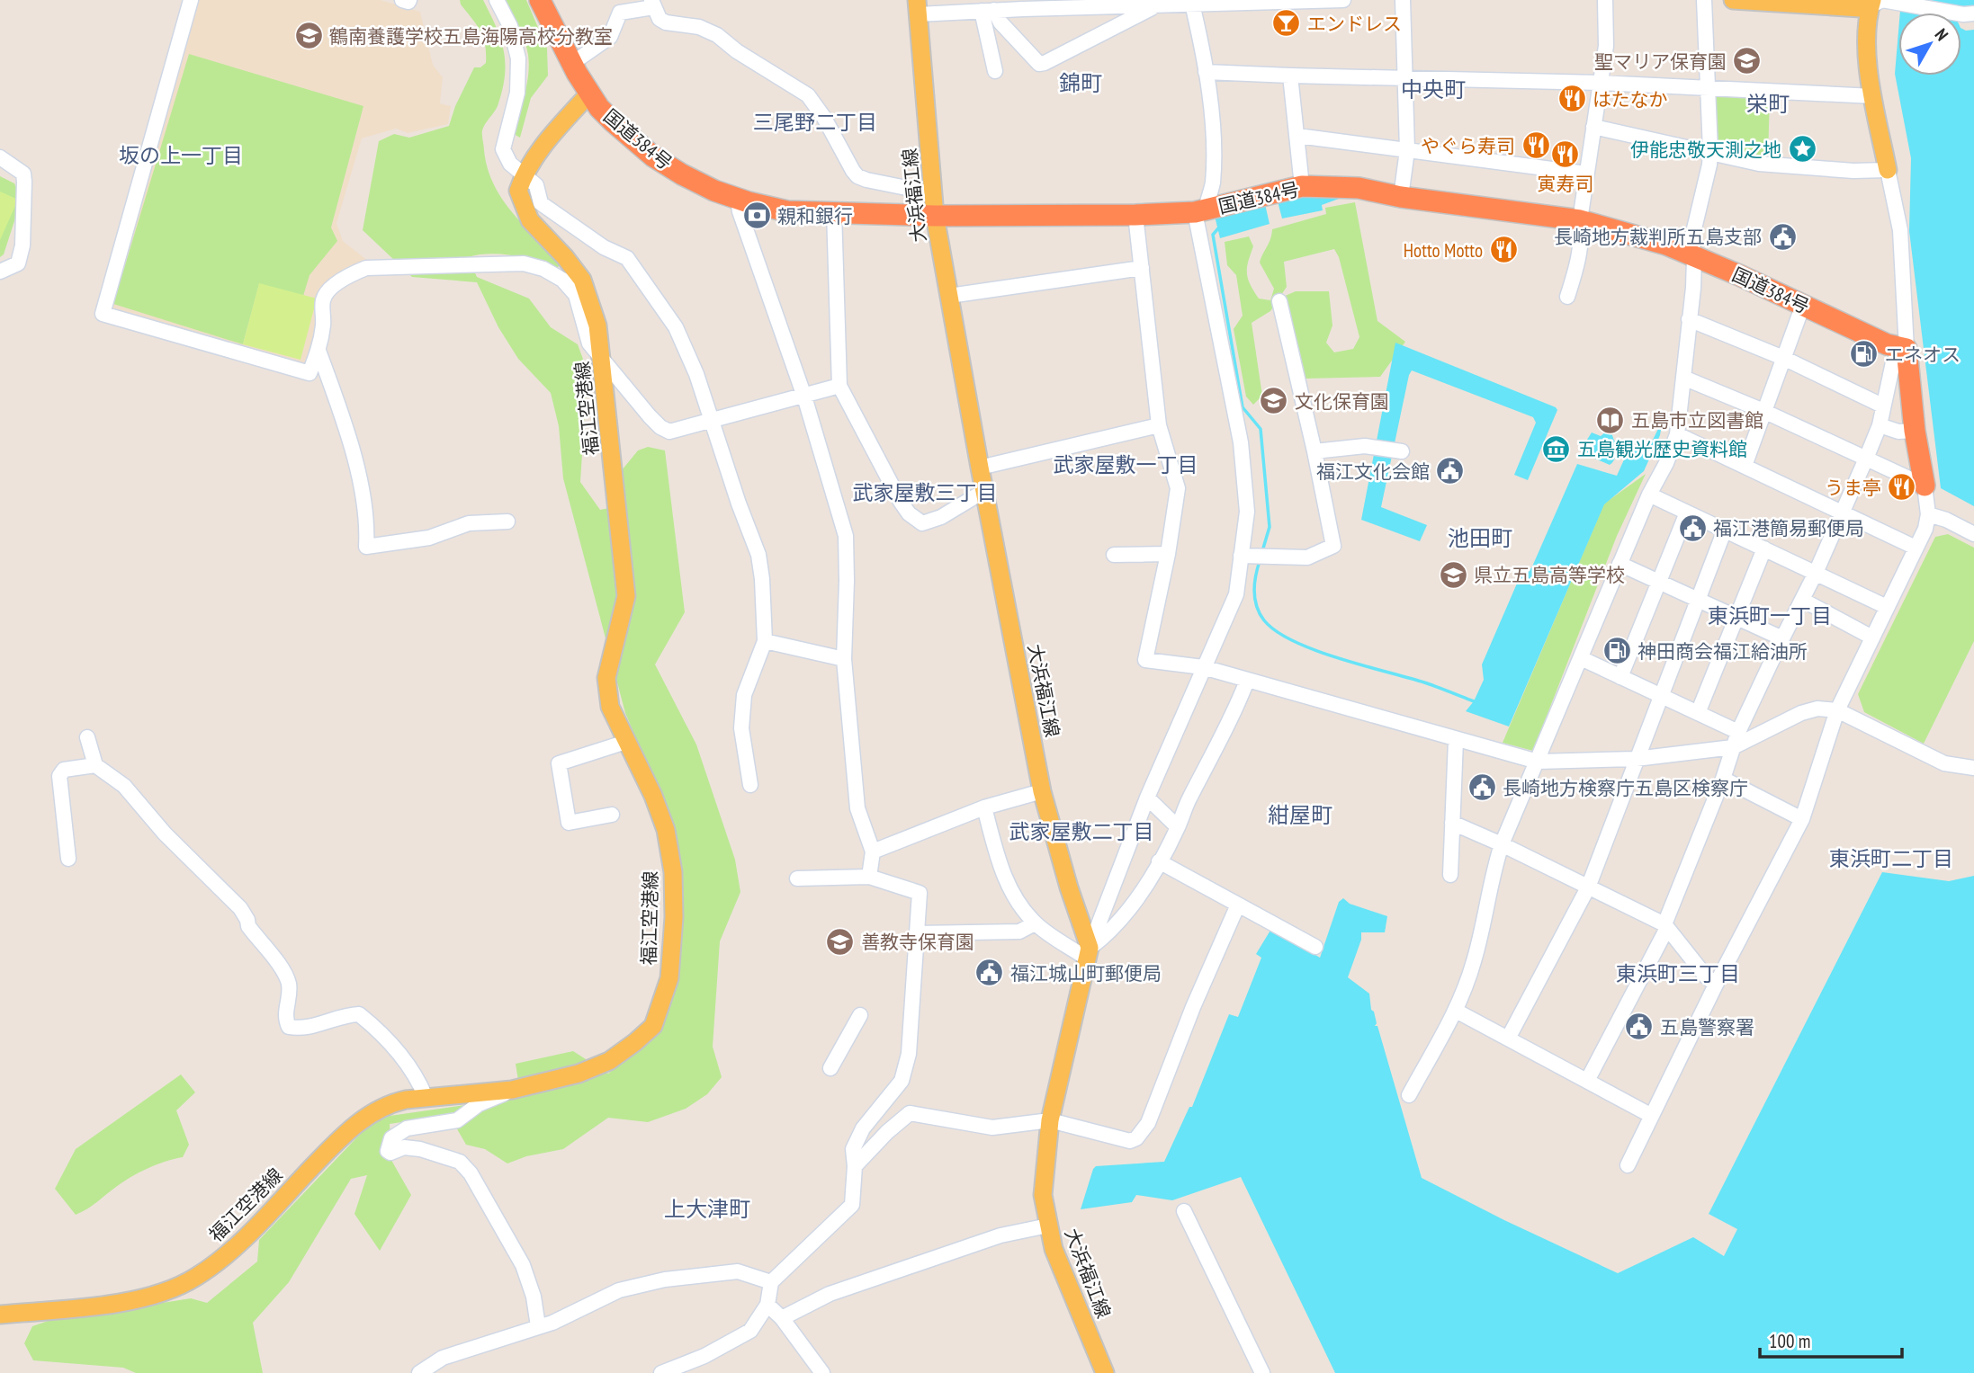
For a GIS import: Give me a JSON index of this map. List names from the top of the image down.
{
  "streets": {
    "highway": ["国道384号"],
    "main road": ["大浜福江線", "福江空港線"]
  },
  "crossings": [
    ["国道384号", "大浜福江線"]
  ],
  "districts": [
    "錦町",
    "中央町",
    "栄町",
    "三尾野二丁目",
    "坂の上一丁目",
    "武家屋敷一丁目",
    "武家屋敷三丁目",
    "池田町",
    "東浜町一丁目",
    "紺屋町",
    "武家屋敷二丁目",
    "東浜町二丁目",
    "東浜町三丁目",
    "上大津町"
  ],
  "places": {
    "bar": ["エンドレス"],
    "school or university": [
      "鶴南養護学校五島海陽高校分教室",
      "聖マリア保育園",
      "文化保育園",
      "県立五島高等学校",
      "善教寺保育園"
    ],
    "restaurant": [
      "はたなか",
      "やぐら寿司",
      "寅寿司",
      "Hotto Motto",
      "うま亭"
    ],
    "place": ["伊能忠敬天測之地"],
    "bank": ["親和銀行"],
    "public building": [
      "長崎地方裁判所五島支部",
      "福江文化会館",
      "福江港簡易郵便局",
      "長崎地方検察庁五島区検察庁",
      "福江城山町郵便局",
      "五島警察署"
    ],
    "fuel station": ["エネオス", "神田商会福江給油所"],
    "library": ["五島市立図書館"],
    "museum": ["五島観光歴史資料館"]
  },
  "scale_bar": "100 m",
  "north": "top right"
}
